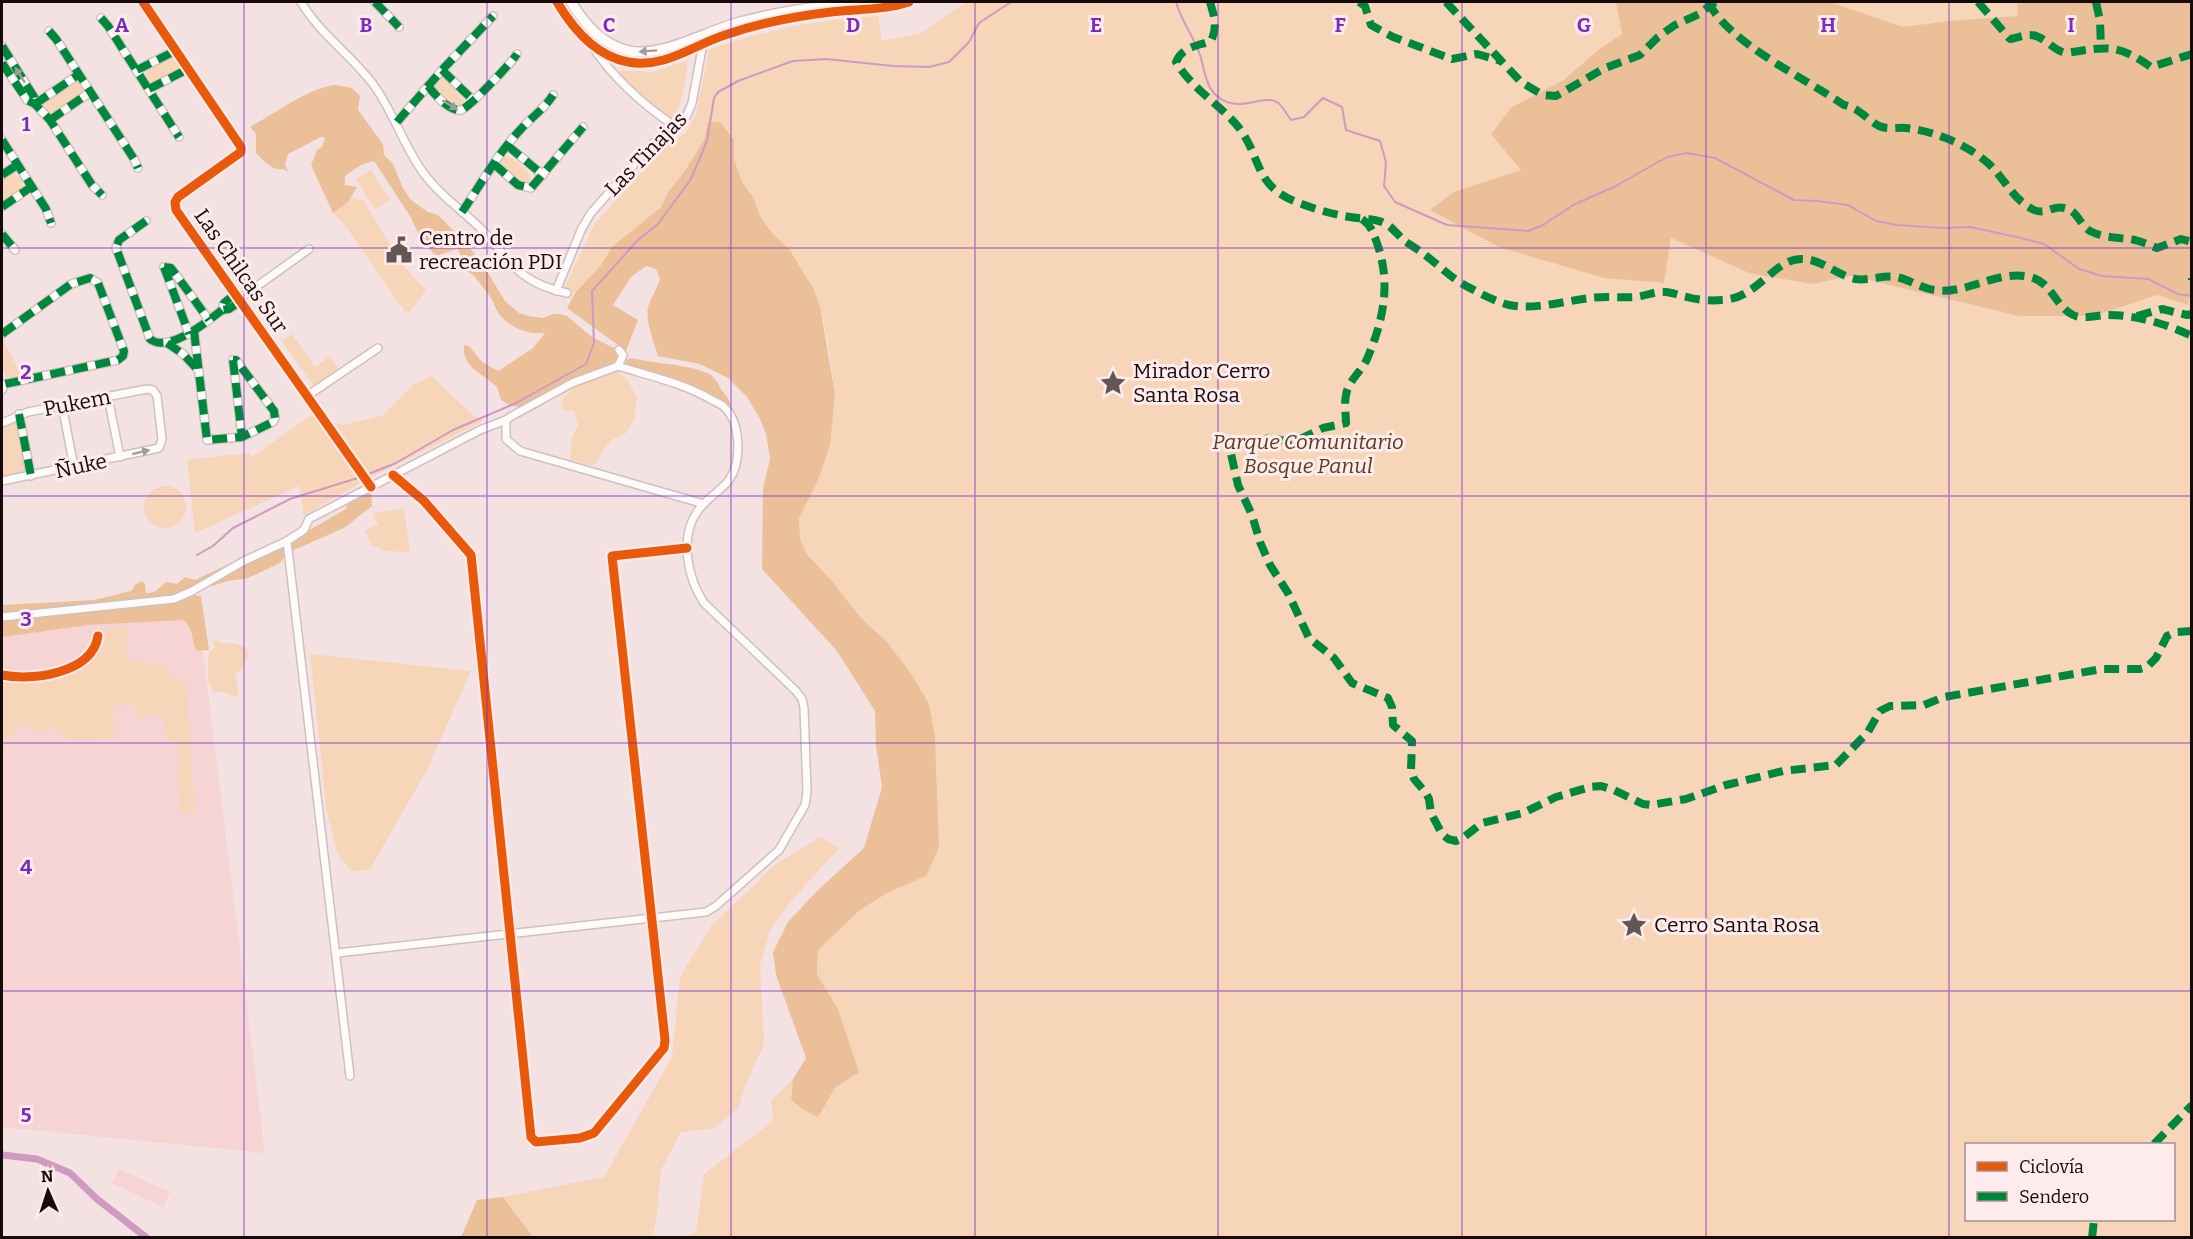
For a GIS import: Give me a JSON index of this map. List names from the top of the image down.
{
  "streets": {
    "street": [
      "Las Tinajas",
      "Las Chilcas Sur",
      "Pukem",
      "Ñuke"
    ]
  },
  "crossings": [
    ["Pukem", "Ñuke"]
  ],
  "parks": ["Parque Comunitario Bosque Panul"],
  "places": {
    "public building": ["Centro de recreación PDI"],
    "place": ["Mirador Cerro Santa Rosa", "Cerro Santa Rosa"]
  },
  "legend": ["Ciclovía", "Sendero"],
  "north": "top",
  "grid": {
    "columns": [
      "A",
      "B",
      "C",
      "D",
      "E",
      "F",
      "G",
      "H",
      "I"
    ],
    "rows": [
      "1",
      "2",
      "3",
      "4",
      "5"
    ]
  }
}
